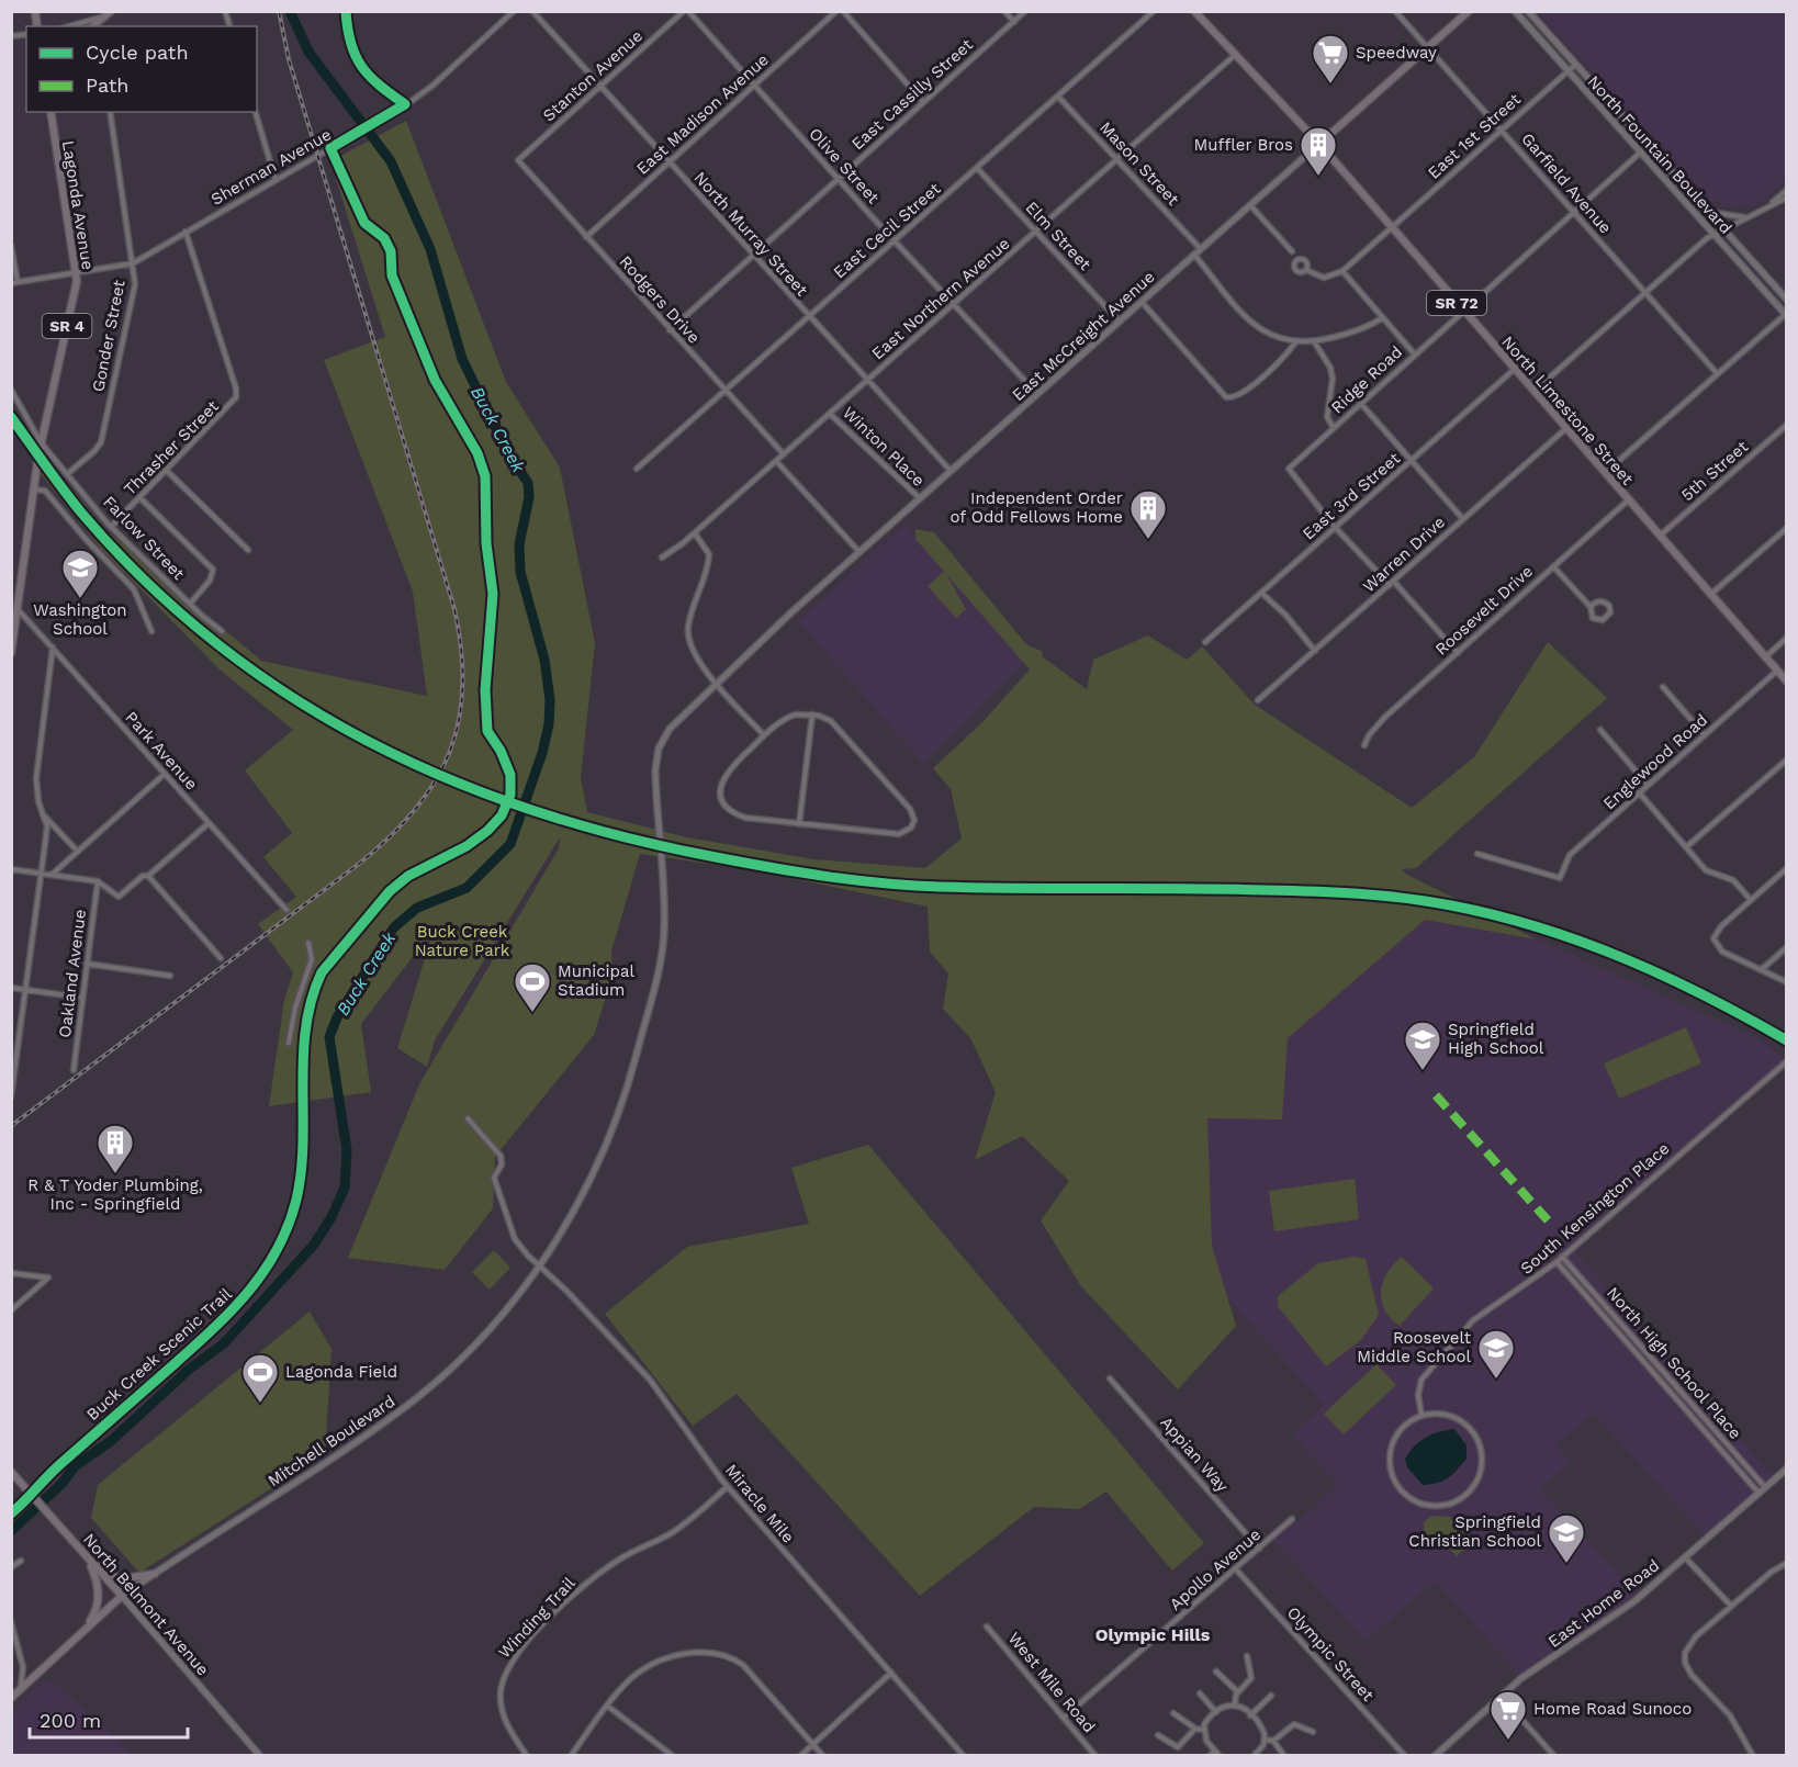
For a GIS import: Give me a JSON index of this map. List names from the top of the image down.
{
  "streets": {
    "main road": [
      "Lagonda Avenue",
      "SR 72",
      "SR 4",
      "East McCreight Avenue",
      "North Limestone Street",
      "Mitchell Boulevard",
      "North Belmont Avenue"
    ],
    "street": [
      "Stanton Avenue",
      "East Cassilly Street",
      "East Madison Avenue",
      "East 1st Street",
      "North Fountain Boulevard",
      "Mason Street",
      "Olive Street",
      "Sherman Avenue",
      "Garfield Avenue",
      "East Cecil Street",
      "North Murray Street",
      "Elm Street",
      "East Northern Avenue",
      "Rodgers Drive",
      "Gonder Street",
      "Ridge Road",
      "Winton Place",
      "Thrasher Street",
      "5th Street",
      "East 3rd Street",
      "Farlow Street",
      "Warren Drive",
      "Roosevelt Drive",
      "Park Avenue",
      "Englewood Road",
      "Oakland Avenue",
      "South Kensington Place",
      "North High School Place",
      "Appian Way",
      "Miracle Mile",
      "Apollo Avenue",
      "East Home Road",
      "Winding Trail",
      "Olympic Street",
      "West Mile Road"
    ],
    "cycle path": ["Buck Creek Scenic Trail"]
  },
  "crossings": [
    ["Stanton Avenue", "Olive Street"],
    ["Stanton Avenue", "North Murray Street"],
    ["Stanton Avenue", "Rodgers Drive"],
    ["East Cassilly Street", "Olive Street"],
    ["East Cassilly Street", "North Murray Street"],
    ["East Cassilly Street", "Rodgers Drive"],
    ["East Madison Avenue", "Olive Street"],
    ["East Madison Avenue", "North Murray Street"],
    ["East Madison Avenue", "Rodgers Drive"],
    ["East 1st Street", "North Fountain Boulevard"],
    ["East 1st Street", "Garfield Avenue"],
    ["East 1st Street", "North Limestone Street"],
    ["North Fountain Boulevard", "Ridge Road"],
    ["Mason Street", "East Cecil Street"],
    ["Mason Street", "East Northern Avenue"],
    ["Mason Street", "East McCreight Avenue"],
    ["Olive Street", "East Cecil Street"],
    ["Olive Street", "East Northern Avenue"],
    ["Olive Street", "East McCreight Avenue"],
    ["Sherman Avenue", "Lagonda Avenue"],
    ["Sherman Avenue", "Gonder Street"],
    ["Sherman Avenue", "Thrasher Street"],
    ["Garfield Avenue", "East McCreight Avenue"],
    ["Garfield Avenue", "Ridge Road"],
    ["Lagonda Avenue", "Farlow Street"],
    ["Lagonda Avenue", "Park Avenue"],
    ["East Cecil Street", "North Murray Street"],
    ["East Cecil Street", "Elm Street"],
    ["East Cecil Street", "Rodgers Drive"],
    ["North Murray Street", "East Northern Avenue"],
    ["North Murray Street", "East McCreight Avenue"],
    ["Elm Street", "East Northern Avenue"],
    ["Elm Street", "East McCreight Avenue"],
    ["East Northern Avenue", "Rodgers Drive"],
    ["East Northern Avenue", "North Limestone Street"],
    ["East Northern Avenue", "Winton Place"],
    ["Gonder Street", "Farlow Street"],
    ["East McCreight Avenue", "North Limestone Street"],
    ["East McCreight Avenue", "Winton Place"],
    ["East McCreight Avenue", "Mitchell Boulevard"],
    ["Ridge Road", "North Limestone Street"],
    ["Ridge Road", "East 3rd Street"],
    ["North Limestone Street", "5th Street"],
    ["North Limestone Street", "East 3rd Street"],
    ["North Limestone Street", "Warren Drive"],
    ["North Limestone Street", "Roosevelt Drive"],
    ["North Limestone Street", "Englewood Road"],
    ["Thrasher Street", "Farlow Street"],
    ["South Kensington Place", "North High School Place"],
    ["North High School Place", "East Home Road"],
    ["Mitchell Boulevard", "Miracle Mile"],
    ["Mitchell Boulevard", "North Belmont Avenue"],
    ["Appian Way", "Apollo Avenue"],
    ["Miracle Mile", "Winding Trail"],
    ["Apollo Avenue", "Olympic Street"],
    ["Apollo Avenue", "West Mile Road"]
  ],
  "districts": ["Olympic Hills"],
  "water": ["Buck Creek"],
  "parks": ["Buck Creek Nature Park"],
  "places": {
    "supermarket": ["Speedway", "Home Road Sunoco"],
    "building": ["Muffler Bros", "Independent Order of Odd Fellows Home", "R & T Yoder Plumbing, Inc - Springfield"],
    "school or university": [
      "Washington School",
      "Springfield High School",
      "Roosevelt Middle School",
      "Springfield Christian School"
    ],
    "sports": ["Municipal Stadium", "Lagonda Field"]
  },
  "legend": ["Cycle path", "Path"],
  "scale_bar": "200 m"
}
